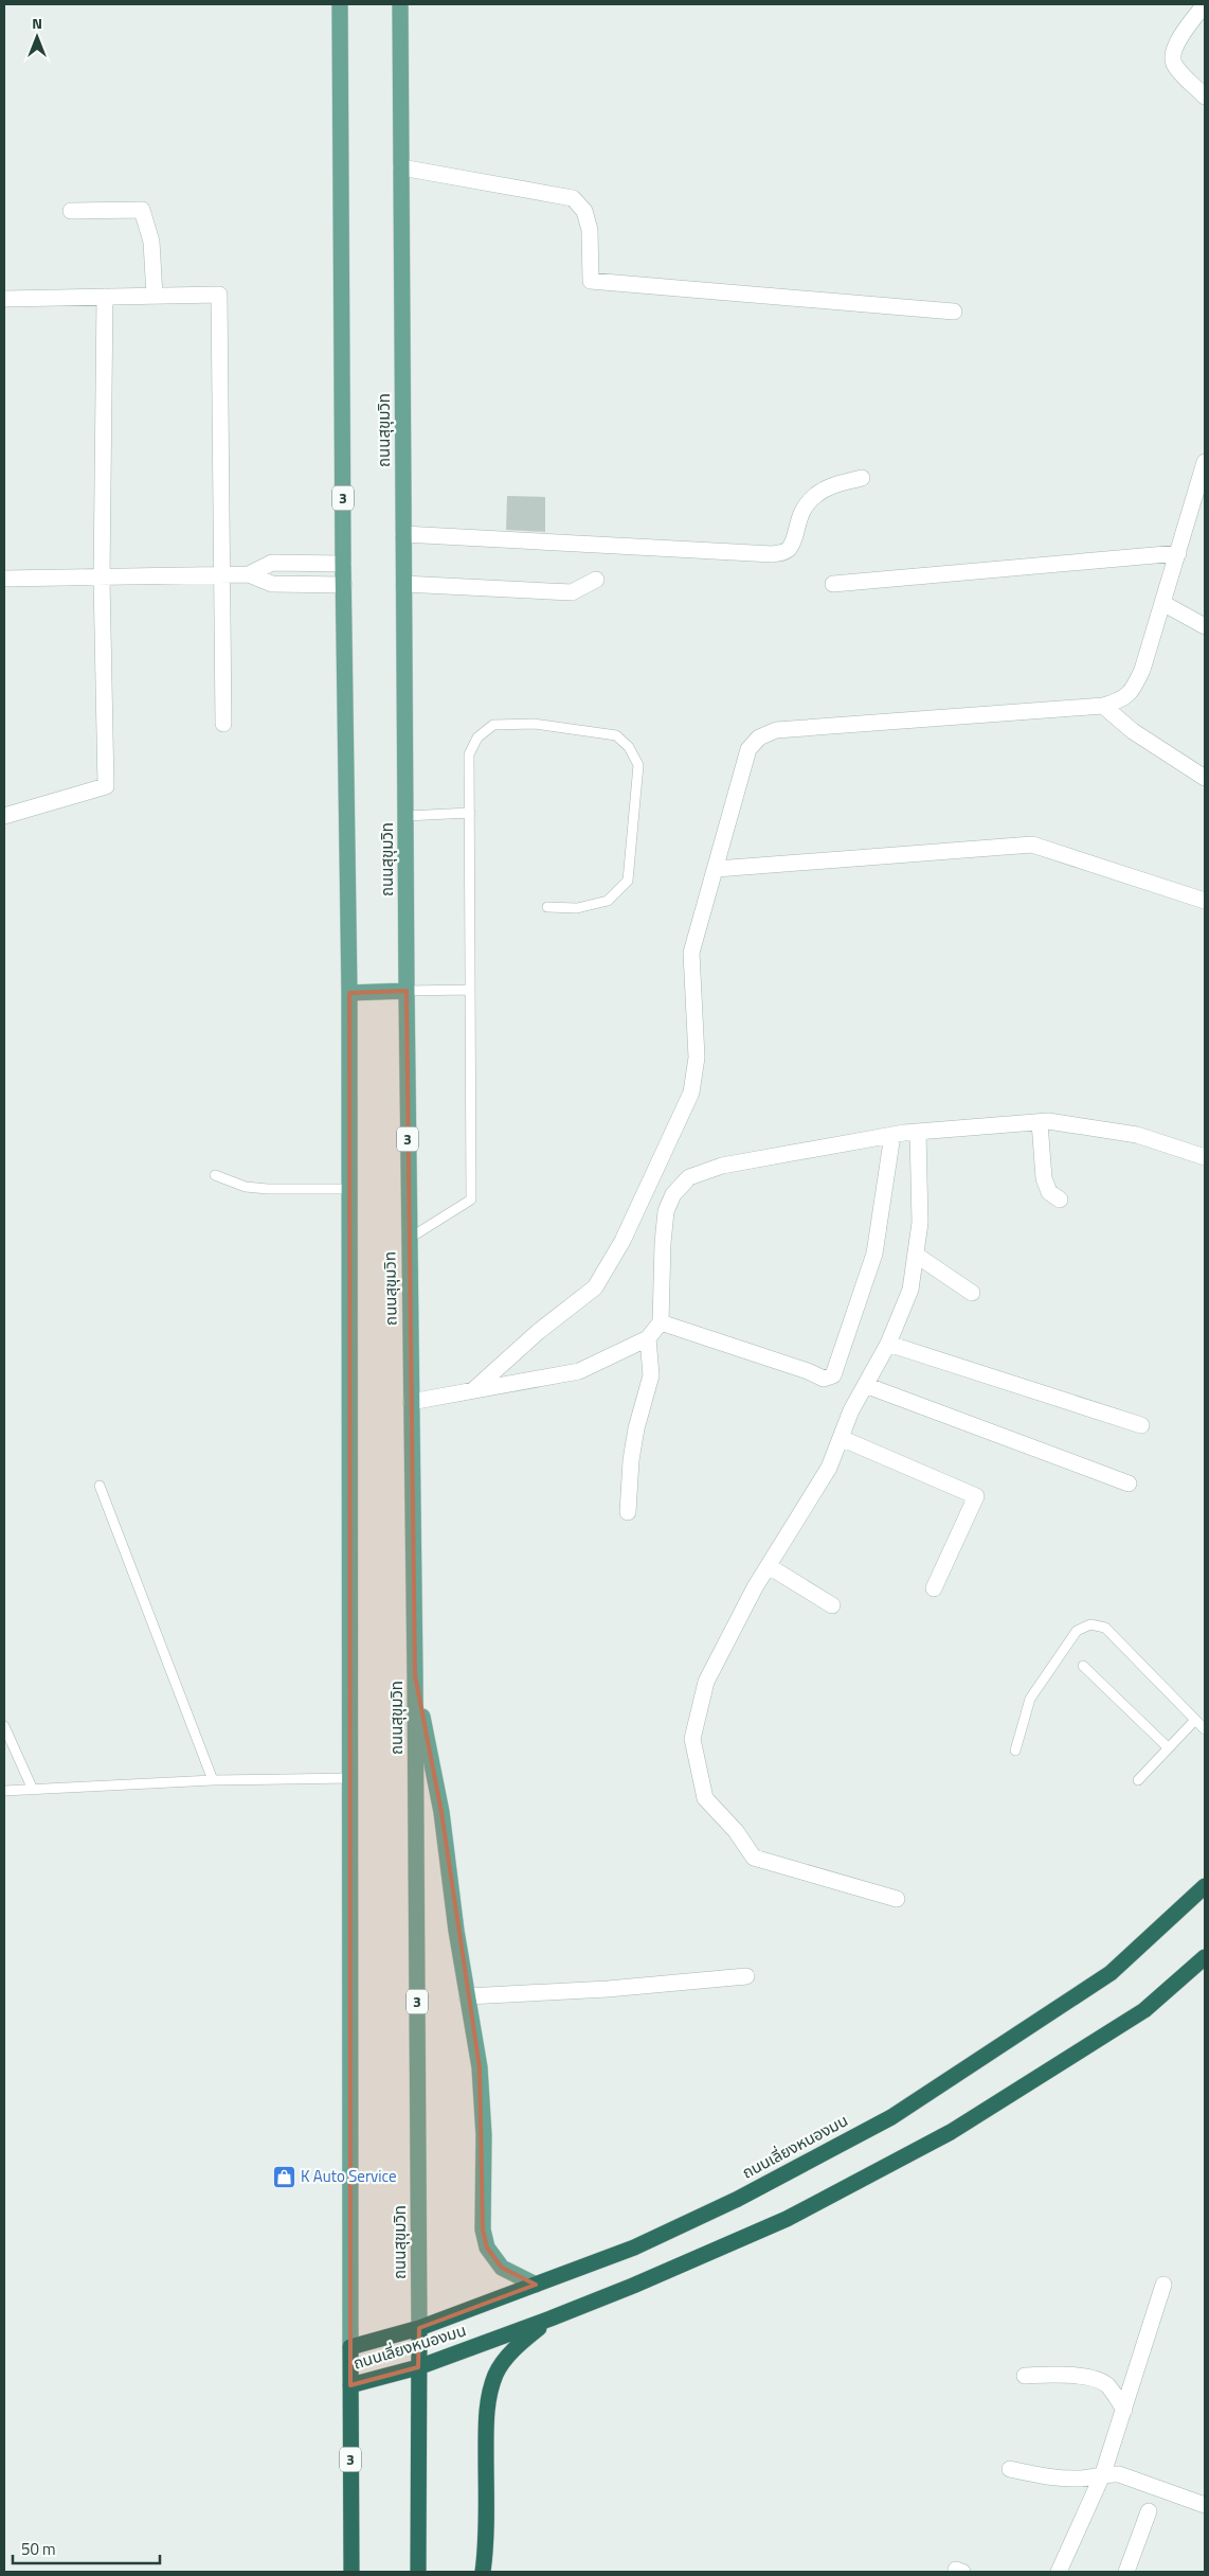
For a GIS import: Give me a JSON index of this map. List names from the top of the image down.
{
  "streets": {
    "highway": ["ถนนสุขุมวิท", "3", "ถนนเลี่ยงหนองมน"]
  },
  "crossings": [
    ["ถนนสุขุมวิท", "ถนนเลี่ยงหนองมน"],
    ["3", "ถนนเลี่ยงหนองมน"]
  ],
  "places": {
    "shop": ["K Auto Service"]
  },
  "scale_bar": "50 m",
  "north": "top"
}
